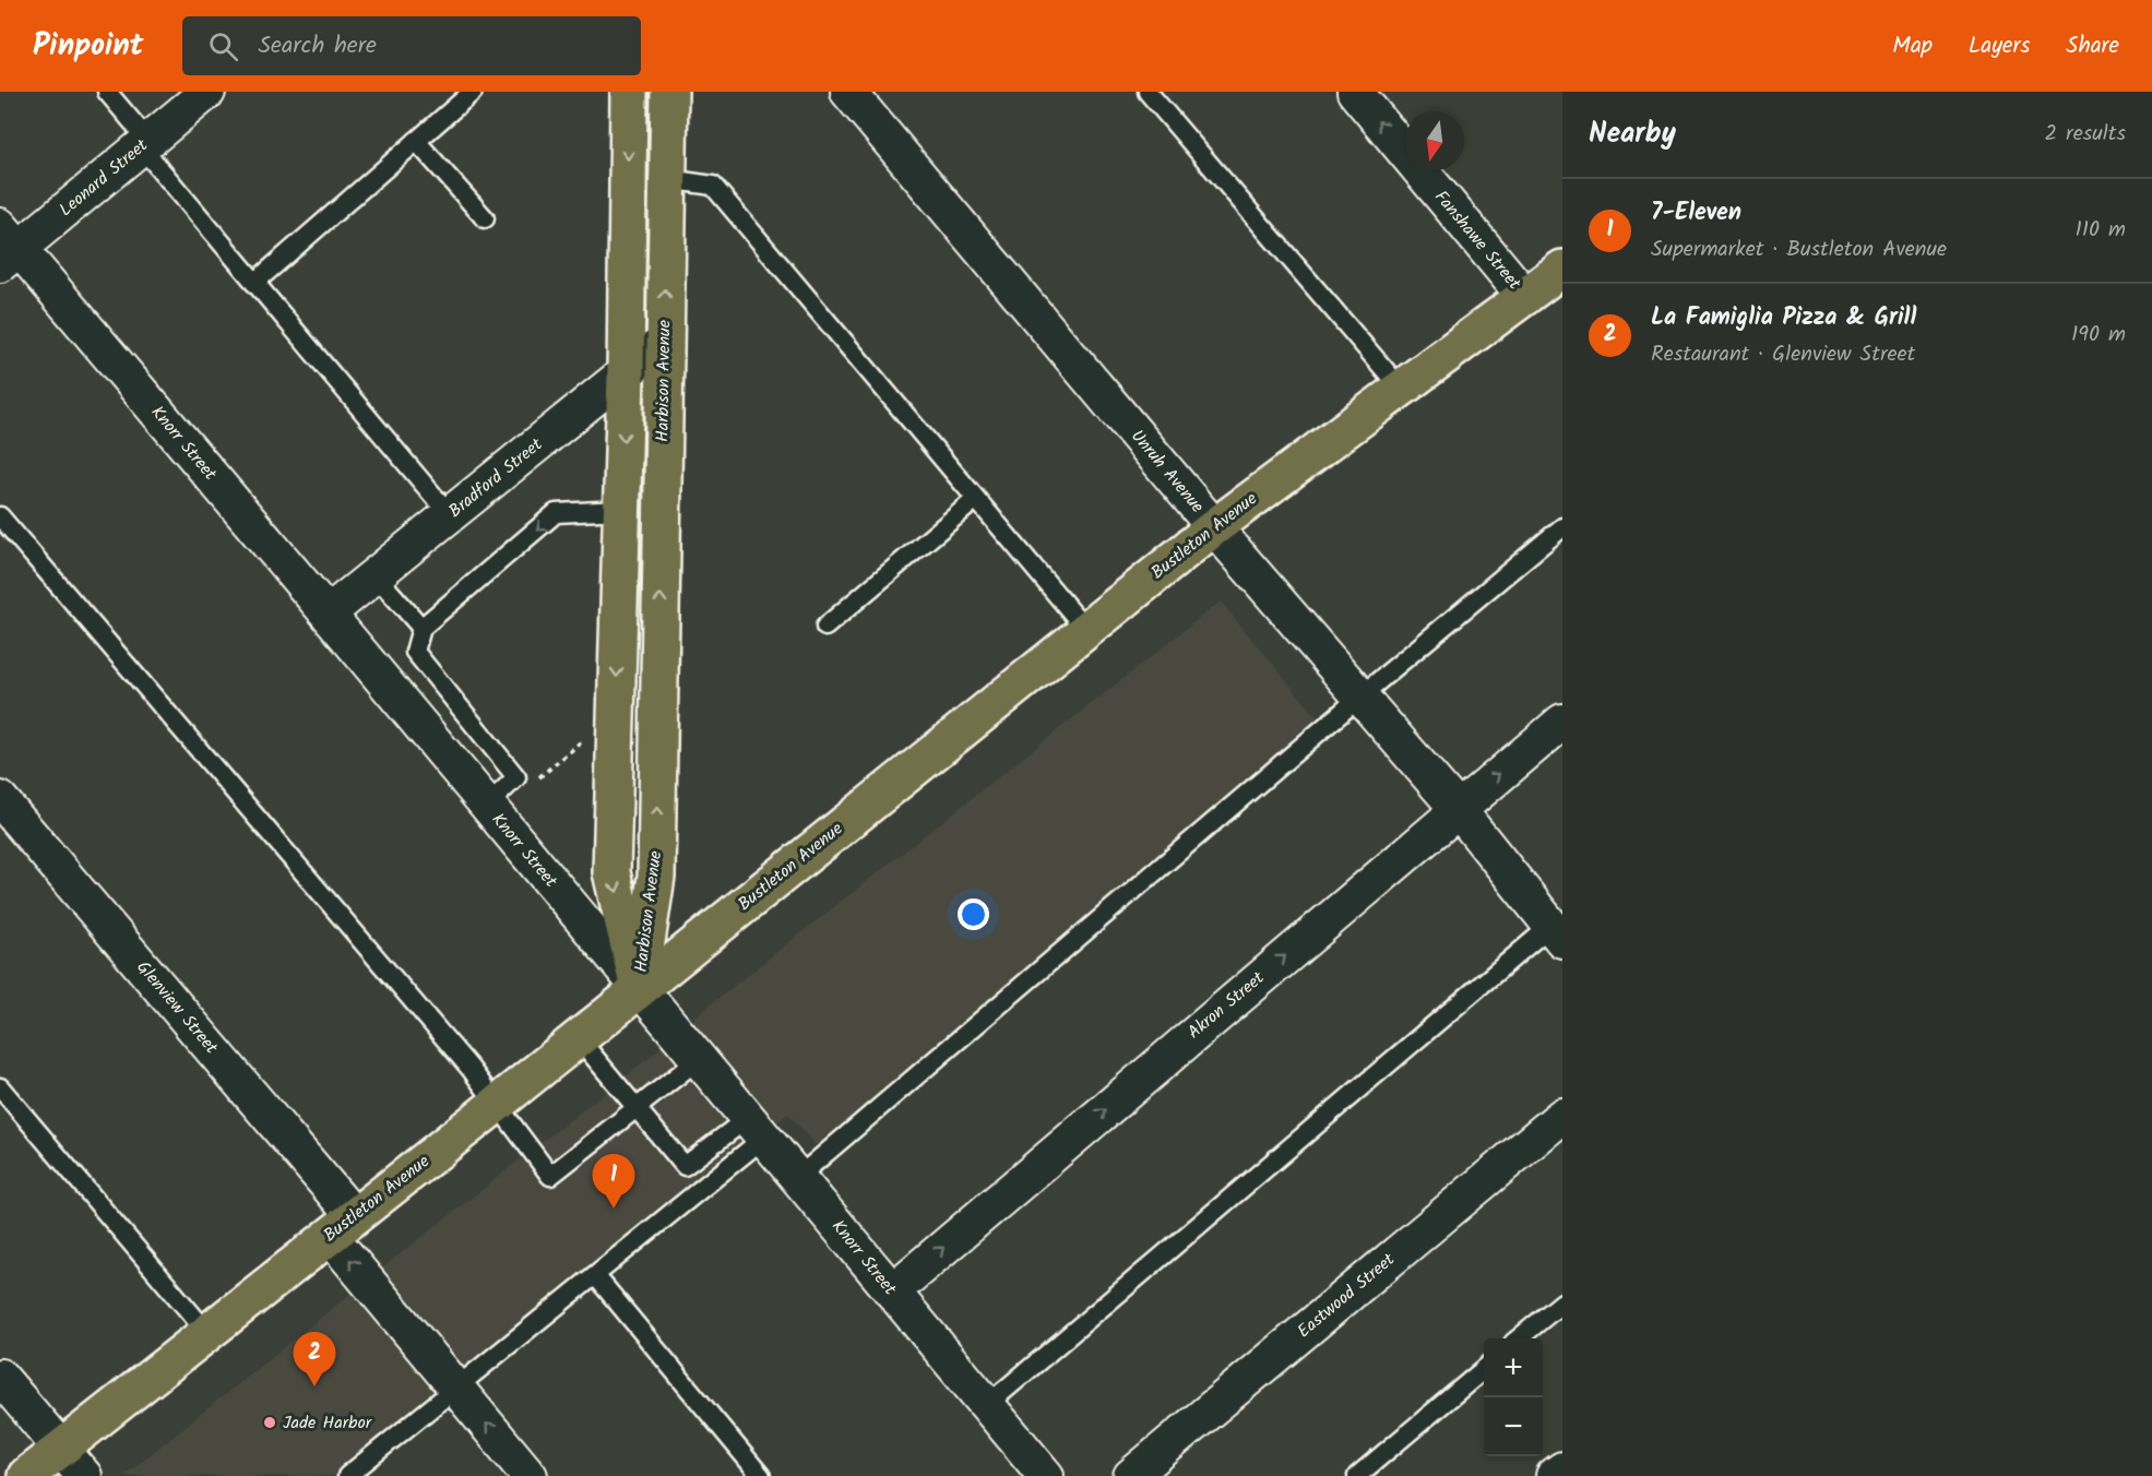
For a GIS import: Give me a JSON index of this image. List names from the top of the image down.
{
  "streets": {
    "main road": ["Harbison Avenue", "Bustleton Avenue"],
    "street": [
      "Leonard Street",
      "Fanshawe Street",
      "Knorr Street",
      "Unruh Avenue",
      "Bradford Street",
      "Akron Street",
      "Glenview Street",
      "Eastwood Street"
    ]
  },
  "crossings": [
    ["Leonard Street", "Knorr Street"],
    ["Fanshawe Street", "Bustleton Avenue"],
    ["Harbison Avenue", "Knorr Street"],
    ["Harbison Avenue", "Bradford Street"],
    ["Harbison Avenue", "Bustleton Avenue"],
    ["Knorr Street", "Bradford Street"],
    ["Knorr Street", "Bustleton Avenue"],
    ["Knorr Street", "Akron Street"],
    ["Unruh Avenue", "Bustleton Avenue"],
    ["Unruh Avenue", "Akron Street"],
    ["Bustleton Avenue", "Glenview Street"]
  ],
  "one_way": ["Fanshawe Street", "Akron Street", "Glenview Street"],
  "places": ["Jade Harbor"],
  "north": "bottom",
  "page": {
    "header": "Pinpoint",
    "search": "Search here",
    "nav": ["Map", "Layers", "Share"],
    "heading": ["Nearby", "2 results"],
    "list": [
      {
        "mark": "1",
        "name": "7-Eleven",
        "note": "Supermarket · Bustleton Avenue",
        "value": "110 m"
      },
      {
        "mark": "2",
        "name": "La Famiglia Pizza & Grill",
        "note": "Restaurant · Glenview Street",
        "value": "190 m"
      }
    ],
    "pins": ["1", "2"],
    "map_buttons": ["+", "−"]
  }
}
